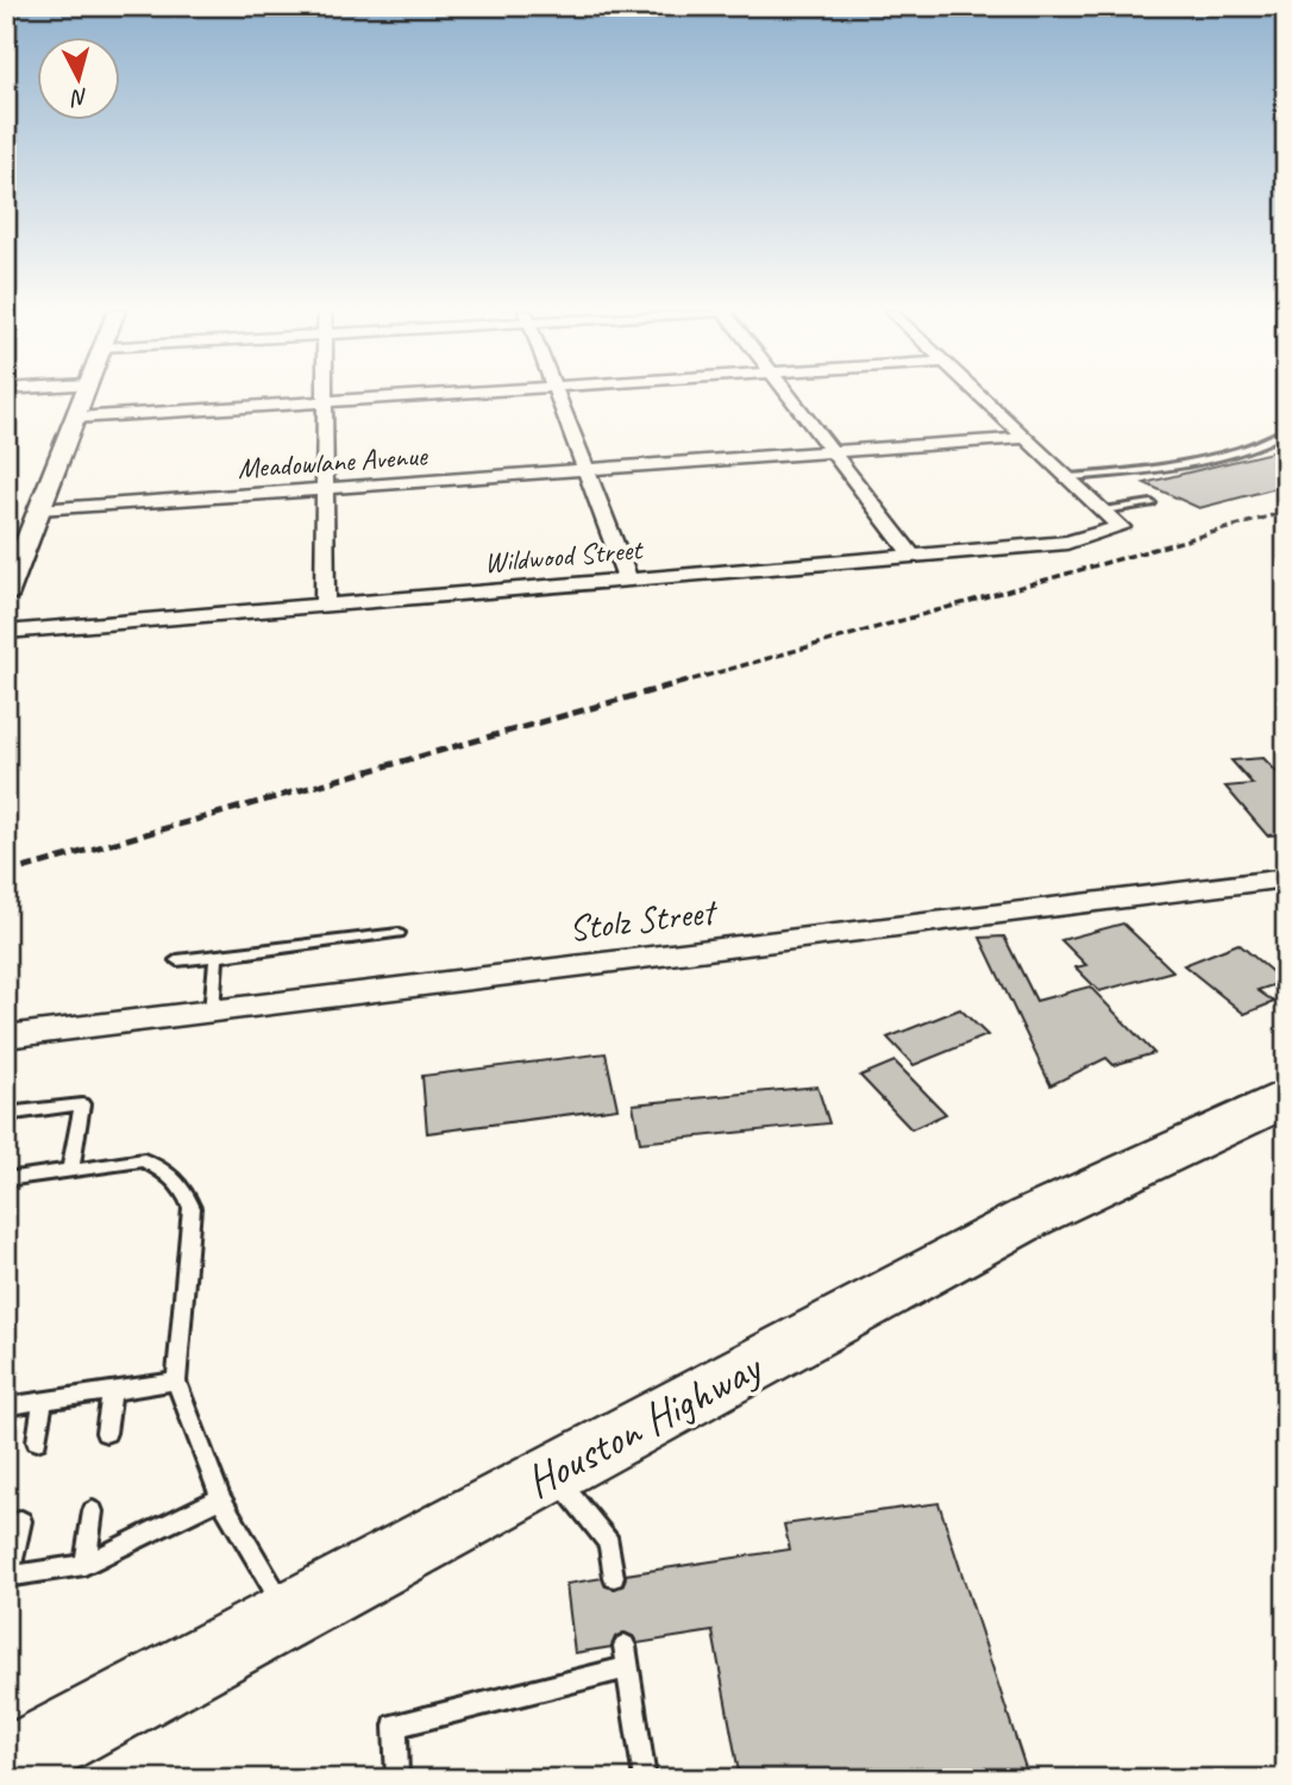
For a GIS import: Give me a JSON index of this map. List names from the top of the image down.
{
  "streets": {
    "main road": ["Houston Highway"],
    "street": ["Meadowlane Avenue", "Wildwood Street", "Stolz Street"]
  },
  "north": "bottom"
}
